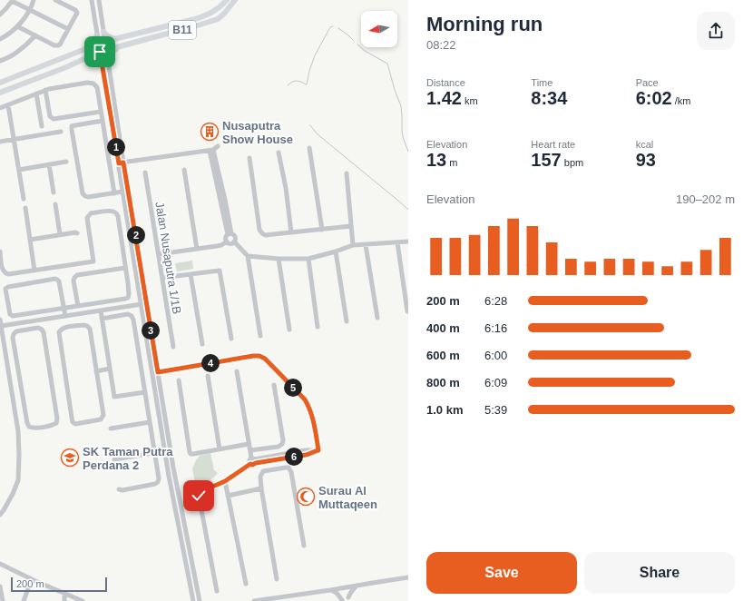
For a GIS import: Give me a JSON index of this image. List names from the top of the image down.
{
  "streets": {
    "main road": ["B11"],
    "street": ["Jalan Nusaputra 1/1B"]
  },
  "places": {
    "building": ["Nusaputra Show House"],
    "school or university": ["SK Taman Putra Perdana 2"],
    "mosque": ["Surau Al Muttaqeen"]
  },
  "scale_bar": "200 m",
  "north": "left",
  "page": {
    "heading": ["Morning run", "08:22"],
    "stats": [
      ["Distance", "1.42 km"],
      ["Time", "8:34"],
      ["Pace", "6:02 /km"],
      ["Elevation", "13 m"],
      ["Heart rate", "157 bpm"],
      ["kcal", "93"]
    ],
    "pins": [
      "1",
      "2",
      "3",
      "4",
      "5",
      "6"
    ],
    "chart": ["Elevation", "190–202 m"],
    "list": [
      {
        "name": "200 m",
        "note": "6:28"
      },
      {
        "name": "400 m",
        "note": "6:16"
      },
      {
        "name": "600 m",
        "note": "6:00"
      },
      {
        "name": "800 m",
        "note": "6:09"
      },
      {
        "name": "1.0 km",
        "note": "5:39"
      }
    ],
    "buttons": ["Save", "Share"],
    "scale": "200 m"
  }
}
